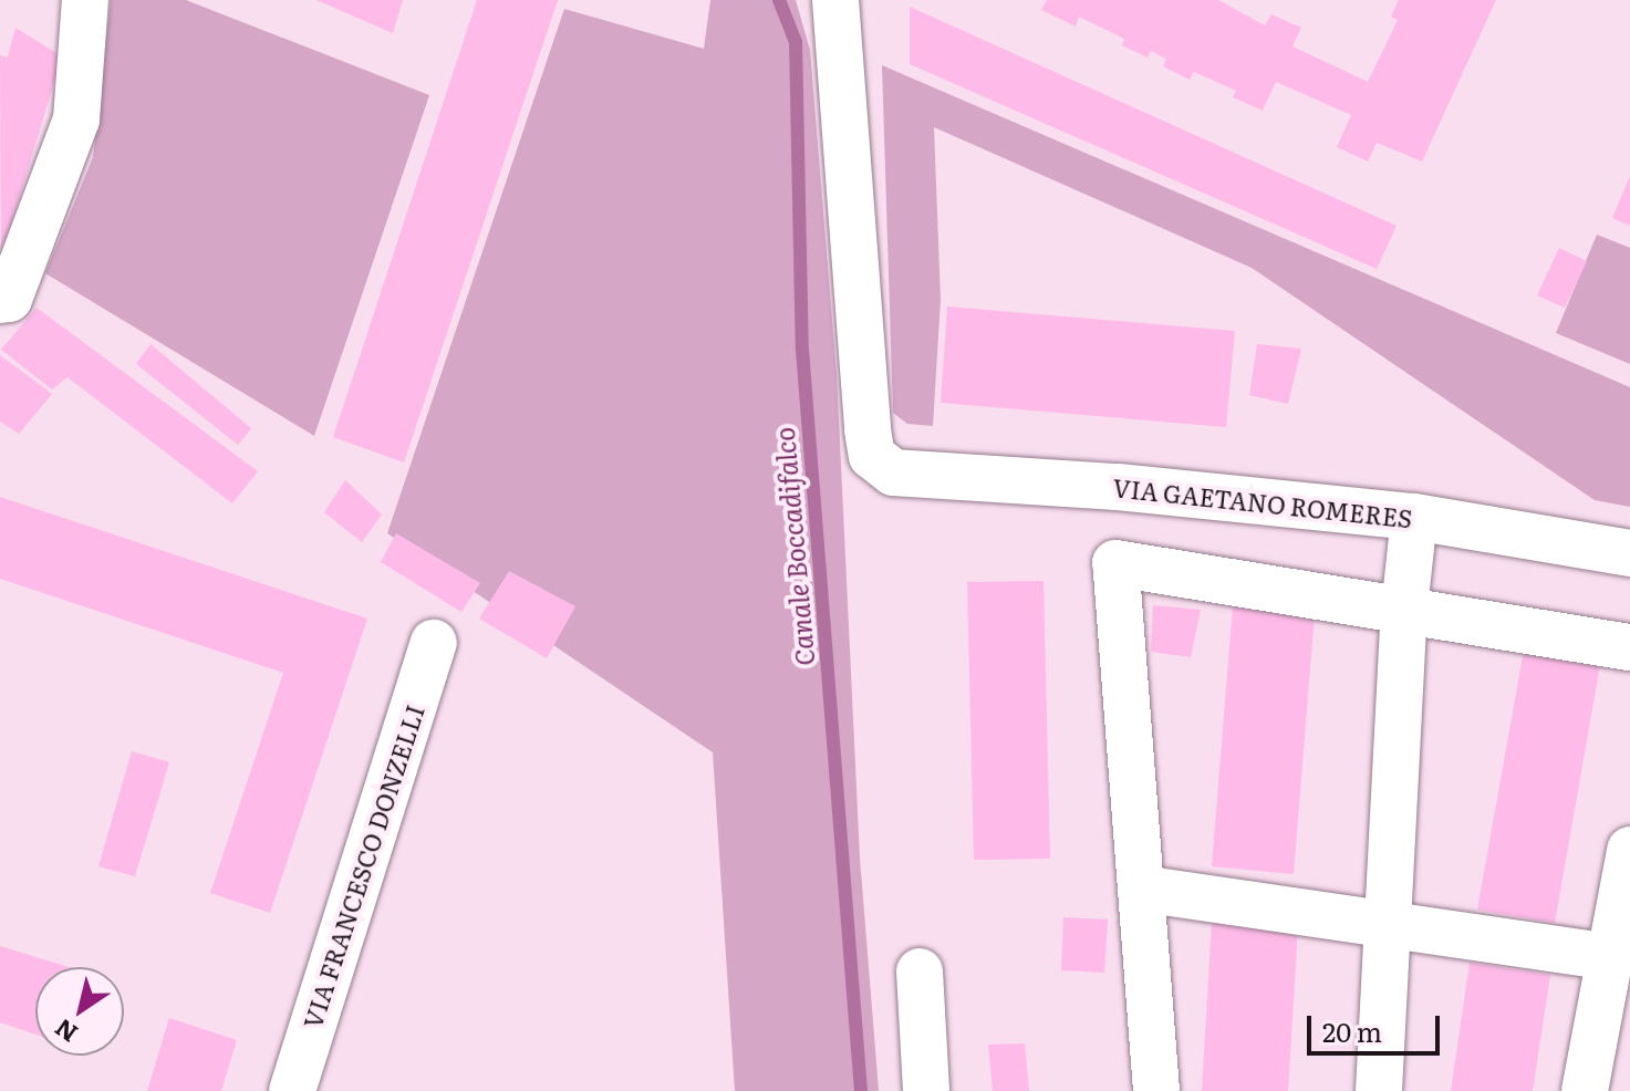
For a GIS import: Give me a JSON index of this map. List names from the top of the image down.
{
  "streets": {
    "street": ["VIA GAETANO ROMERES", "VIA FRANCESCO DONZELLI"]
  },
  "water": ["Canale Boccadifalco"],
  "scale_bar": "20 m",
  "north": "bottom left"
}
